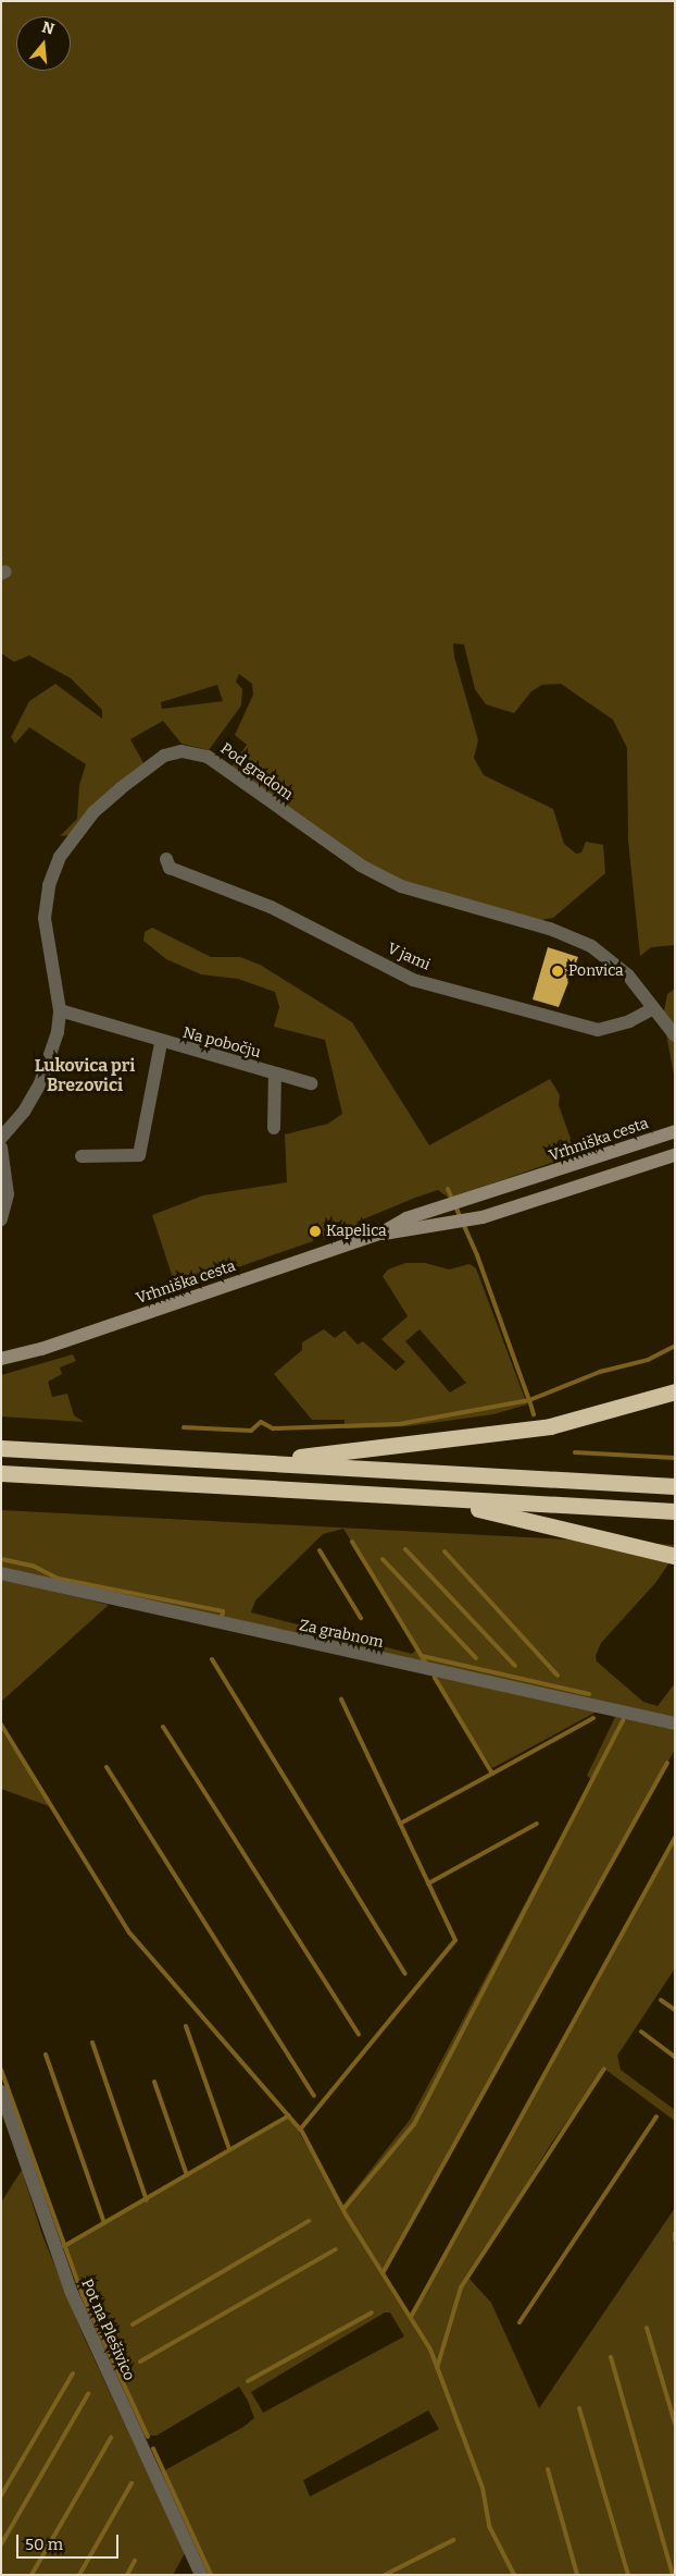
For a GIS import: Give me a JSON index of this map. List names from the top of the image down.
{
  "streets": {
    "main road": ["Vrhniška cesta"],
    "street": [
      "Pod gradom",
      "V jami",
      "Na pobočju",
      "Za grabnom",
      "Pot na Plešivico"
    ]
  },
  "crossings": [
    ["Pod gradom", "V jami"],
    ["Pod gradom", "Na pobočju"]
  ],
  "districts": ["Lukovica pri Brezovici"],
  "places": ["Ponvica", "Kapelica"],
  "scale_bar": "50 m",
  "north": "top"
}
